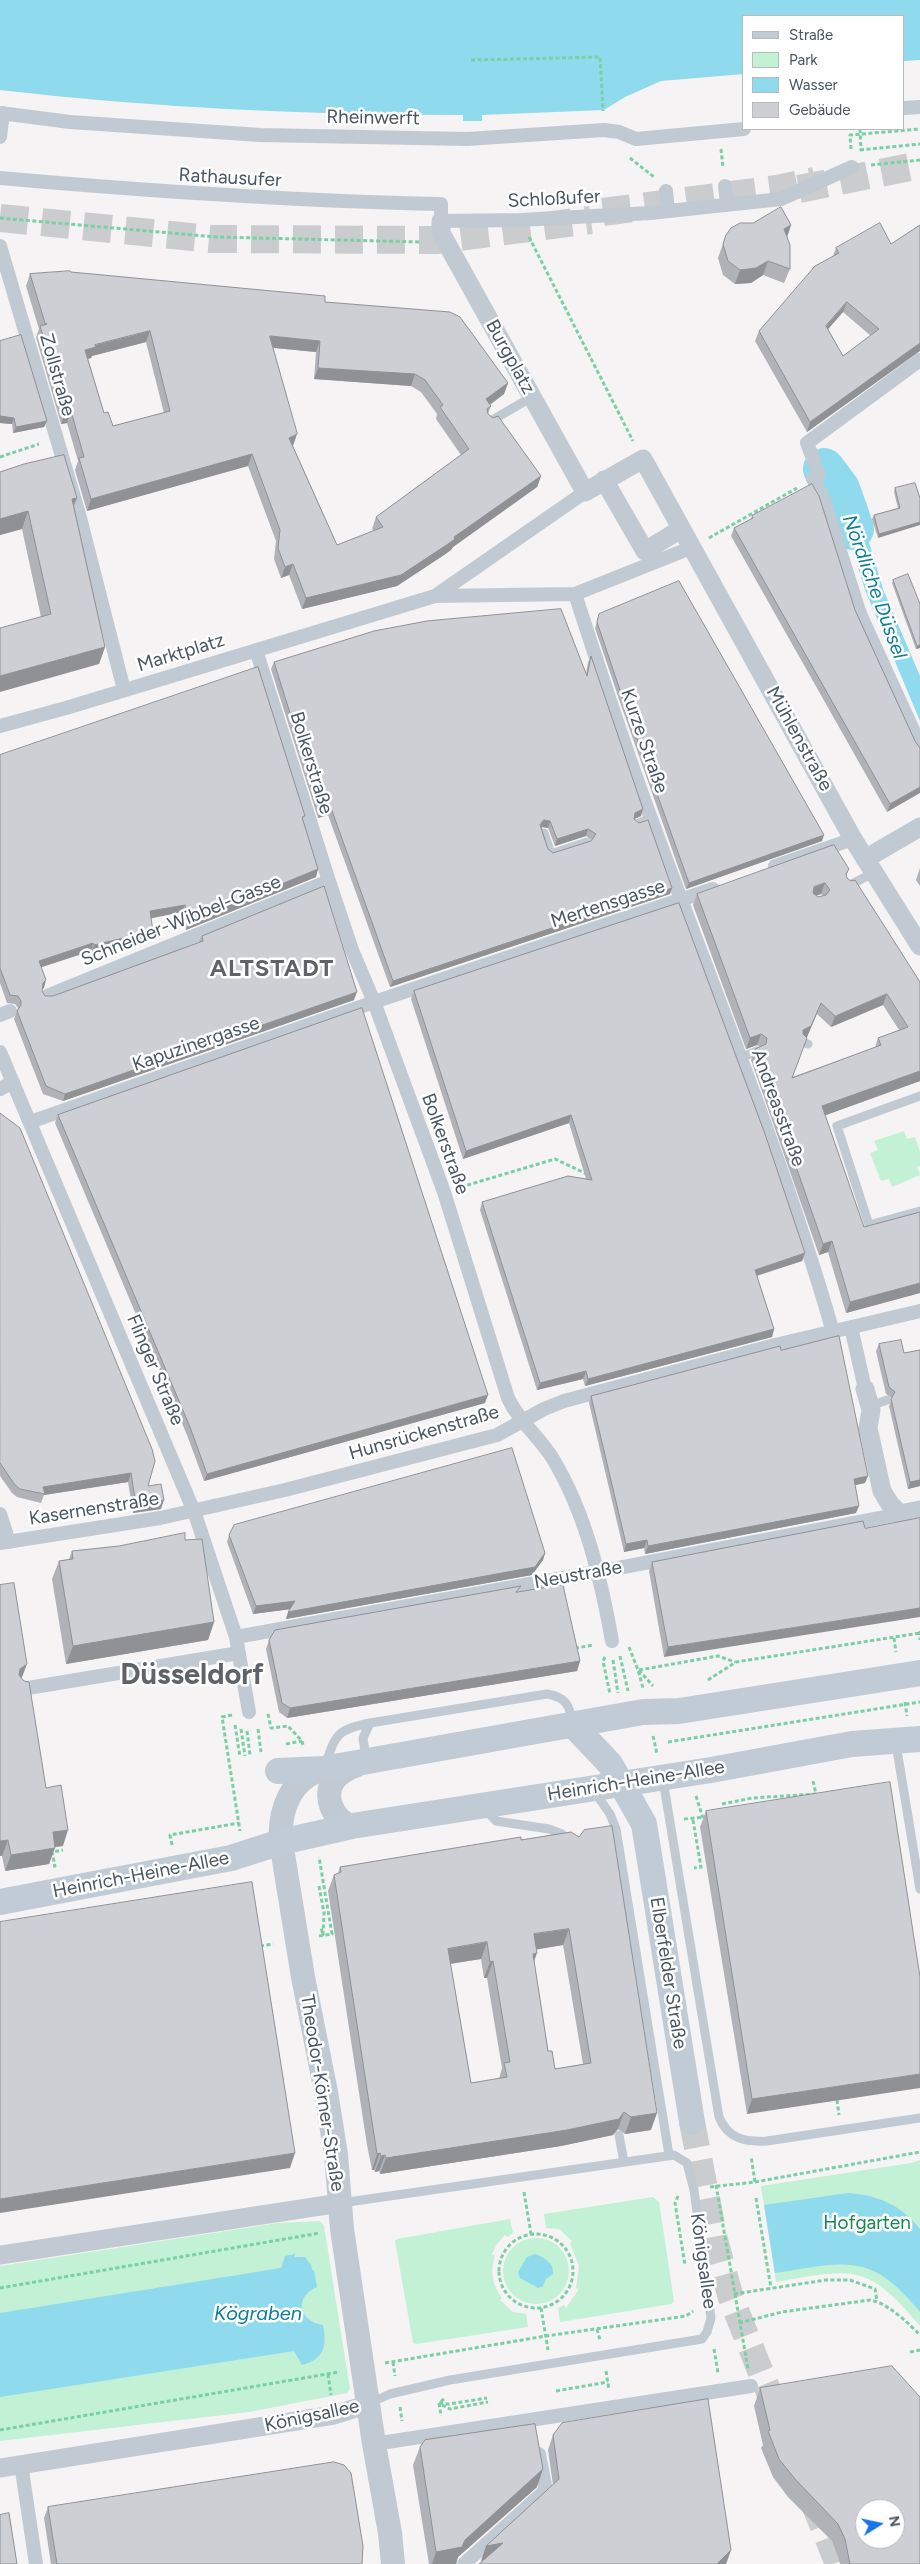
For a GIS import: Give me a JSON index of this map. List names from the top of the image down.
{
  "streets": {
    "main road": ["Heinrich-Heine-Allee", "Elberfelder Straße"],
    "street": [
      "Rheinwerft",
      "Rathausufer",
      "Schloßufer",
      "Burgplatz",
      "Zollstraße",
      "Marktplatz",
      "Mühlenstraße",
      "Kurze Straße",
      "Bolkerstraße",
      "Mertensgasse",
      "Schneider-Wibbel-Gasse",
      "Kapuzinergasse",
      "Andreasstraße",
      "Flinger Straße",
      "Hunsrückenstraße",
      "Kasernenstraße",
      "Neustraße",
      "Theodor-Körner-Straße",
      "Königsallee"
    ]
  },
  "crossings": [
    ["Rathausufer", "Schloßufer"],
    ["Rathausufer", "Burgplatz"],
    ["Schloßufer", "Burgplatz"],
    ["Zollstraße", "Marktplatz"],
    ["Marktplatz", "Bolkerstraße"],
    ["Kurze Straße", "Mertensgasse"],
    ["Kurze Straße", "Andreasstraße"],
    ["Bolkerstraße", "Mertensgasse"],
    ["Bolkerstraße", "Schneider-Wibbel-Gasse"],
    ["Bolkerstraße", "Kapuzinergasse"],
    ["Bolkerstraße", "Hunsrückenstraße"],
    ["Bolkerstraße", "Neustraße"],
    ["Mertensgasse", "Kapuzinergasse"],
    ["Mertensgasse", "Andreasstraße"],
    ["Kapuzinergasse", "Flinger Straße"],
    ["Andreasstraße", "Hunsrückenstraße"],
    ["Flinger Straße", "Hunsrückenstraße"],
    ["Flinger Straße", "Kasernenstraße"],
    ["Flinger Straße", "Neustraße"],
    ["Hunsrückenstraße", "Kasernenstraße"],
    ["Heinrich-Heine-Allee", "Elberfelder Straße"],
    ["Heinrich-Heine-Allee", "Theodor-Körner-Straße"],
    ["Theodor-Körner-Straße", "Königsallee"]
  ],
  "districts": ["ALTSTADT", "Düsseldorf"],
  "water": ["Nördliche Düssel", "Kögraben"],
  "parks": ["Hofgarten"],
  "legend": [
    "Straße",
    "Park",
    "Wasser",
    "Gebäude"
  ],
  "north": "right"
}
